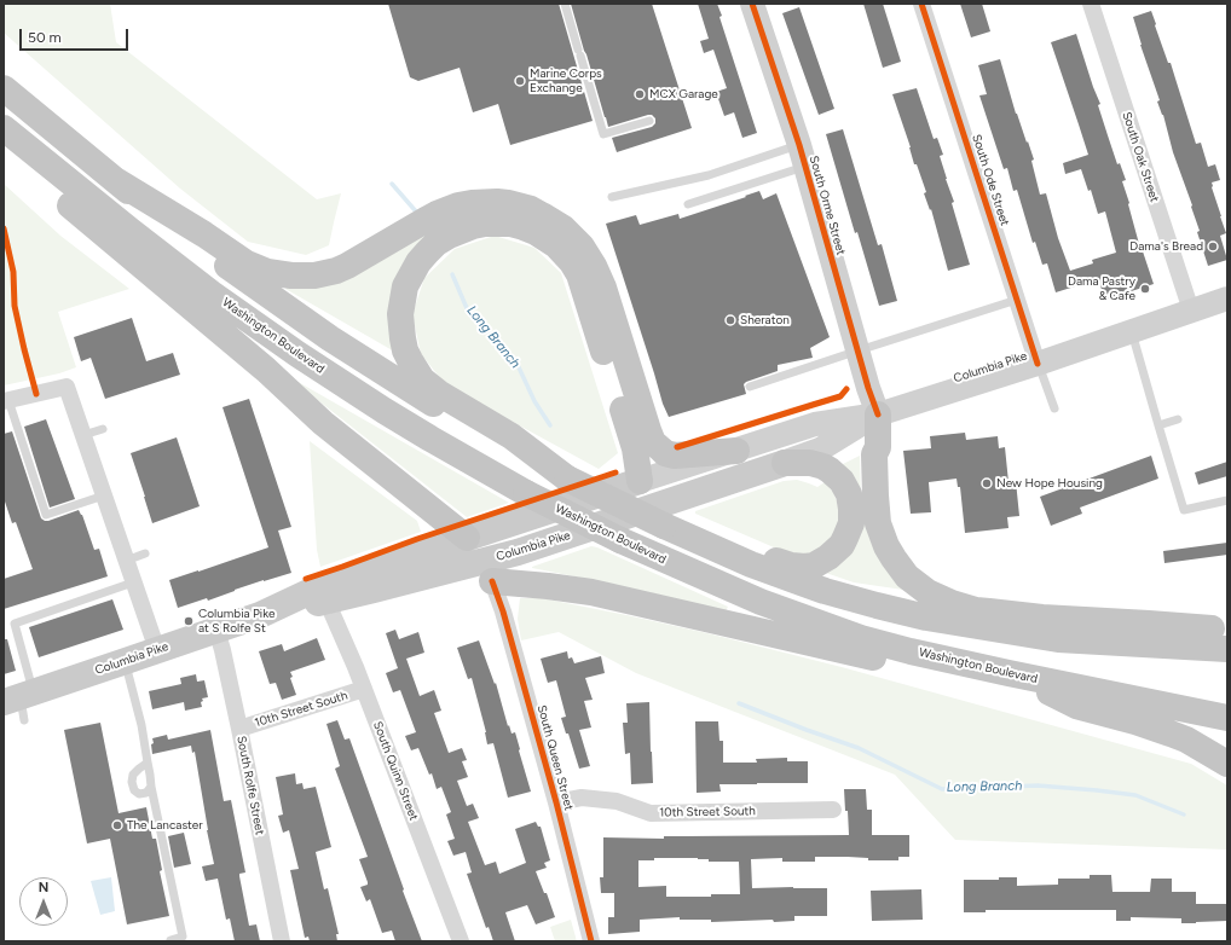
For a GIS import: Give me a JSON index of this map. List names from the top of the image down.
{
  "streets": {
    "highway": ["Washington Boulevard"],
    "main road": ["South Orme Street", "Columbia Pike", "South Queen Street"],
    "street": [
      "South Oak Street",
      "South Ode Street",
      "10th Street South",
      "South Quinn Street",
      "South Rolfe Street"
    ]
  },
  "crossings": [
    ["South Oak Street", "Columbia Pike"],
    ["South Ode Street", "Columbia Pike"],
    ["South Orme Street", "Columbia Pike"],
    ["Columbia Pike", "South Queen Street"],
    ["Columbia Pike", "South Quinn Street"],
    ["Columbia Pike", "South Rolfe Street"],
    ["10th Street South", "South Queen Street"],
    ["10th Street South", "South Quinn Street"],
    ["10th Street South", "South Rolfe Street"]
  ],
  "water": ["Long Branch"],
  "places": [
    "Marine Corps Exchange",
    "MCX Garage",
    "Dama's Bread",
    "Dama Pastry & Cafe",
    "Sheraton",
    "New Hope Housing",
    "Columbia Pike at S Rolfe St",
    "The Lancaster"
  ],
  "scale_bar": "50 m",
  "north": "top"
}
